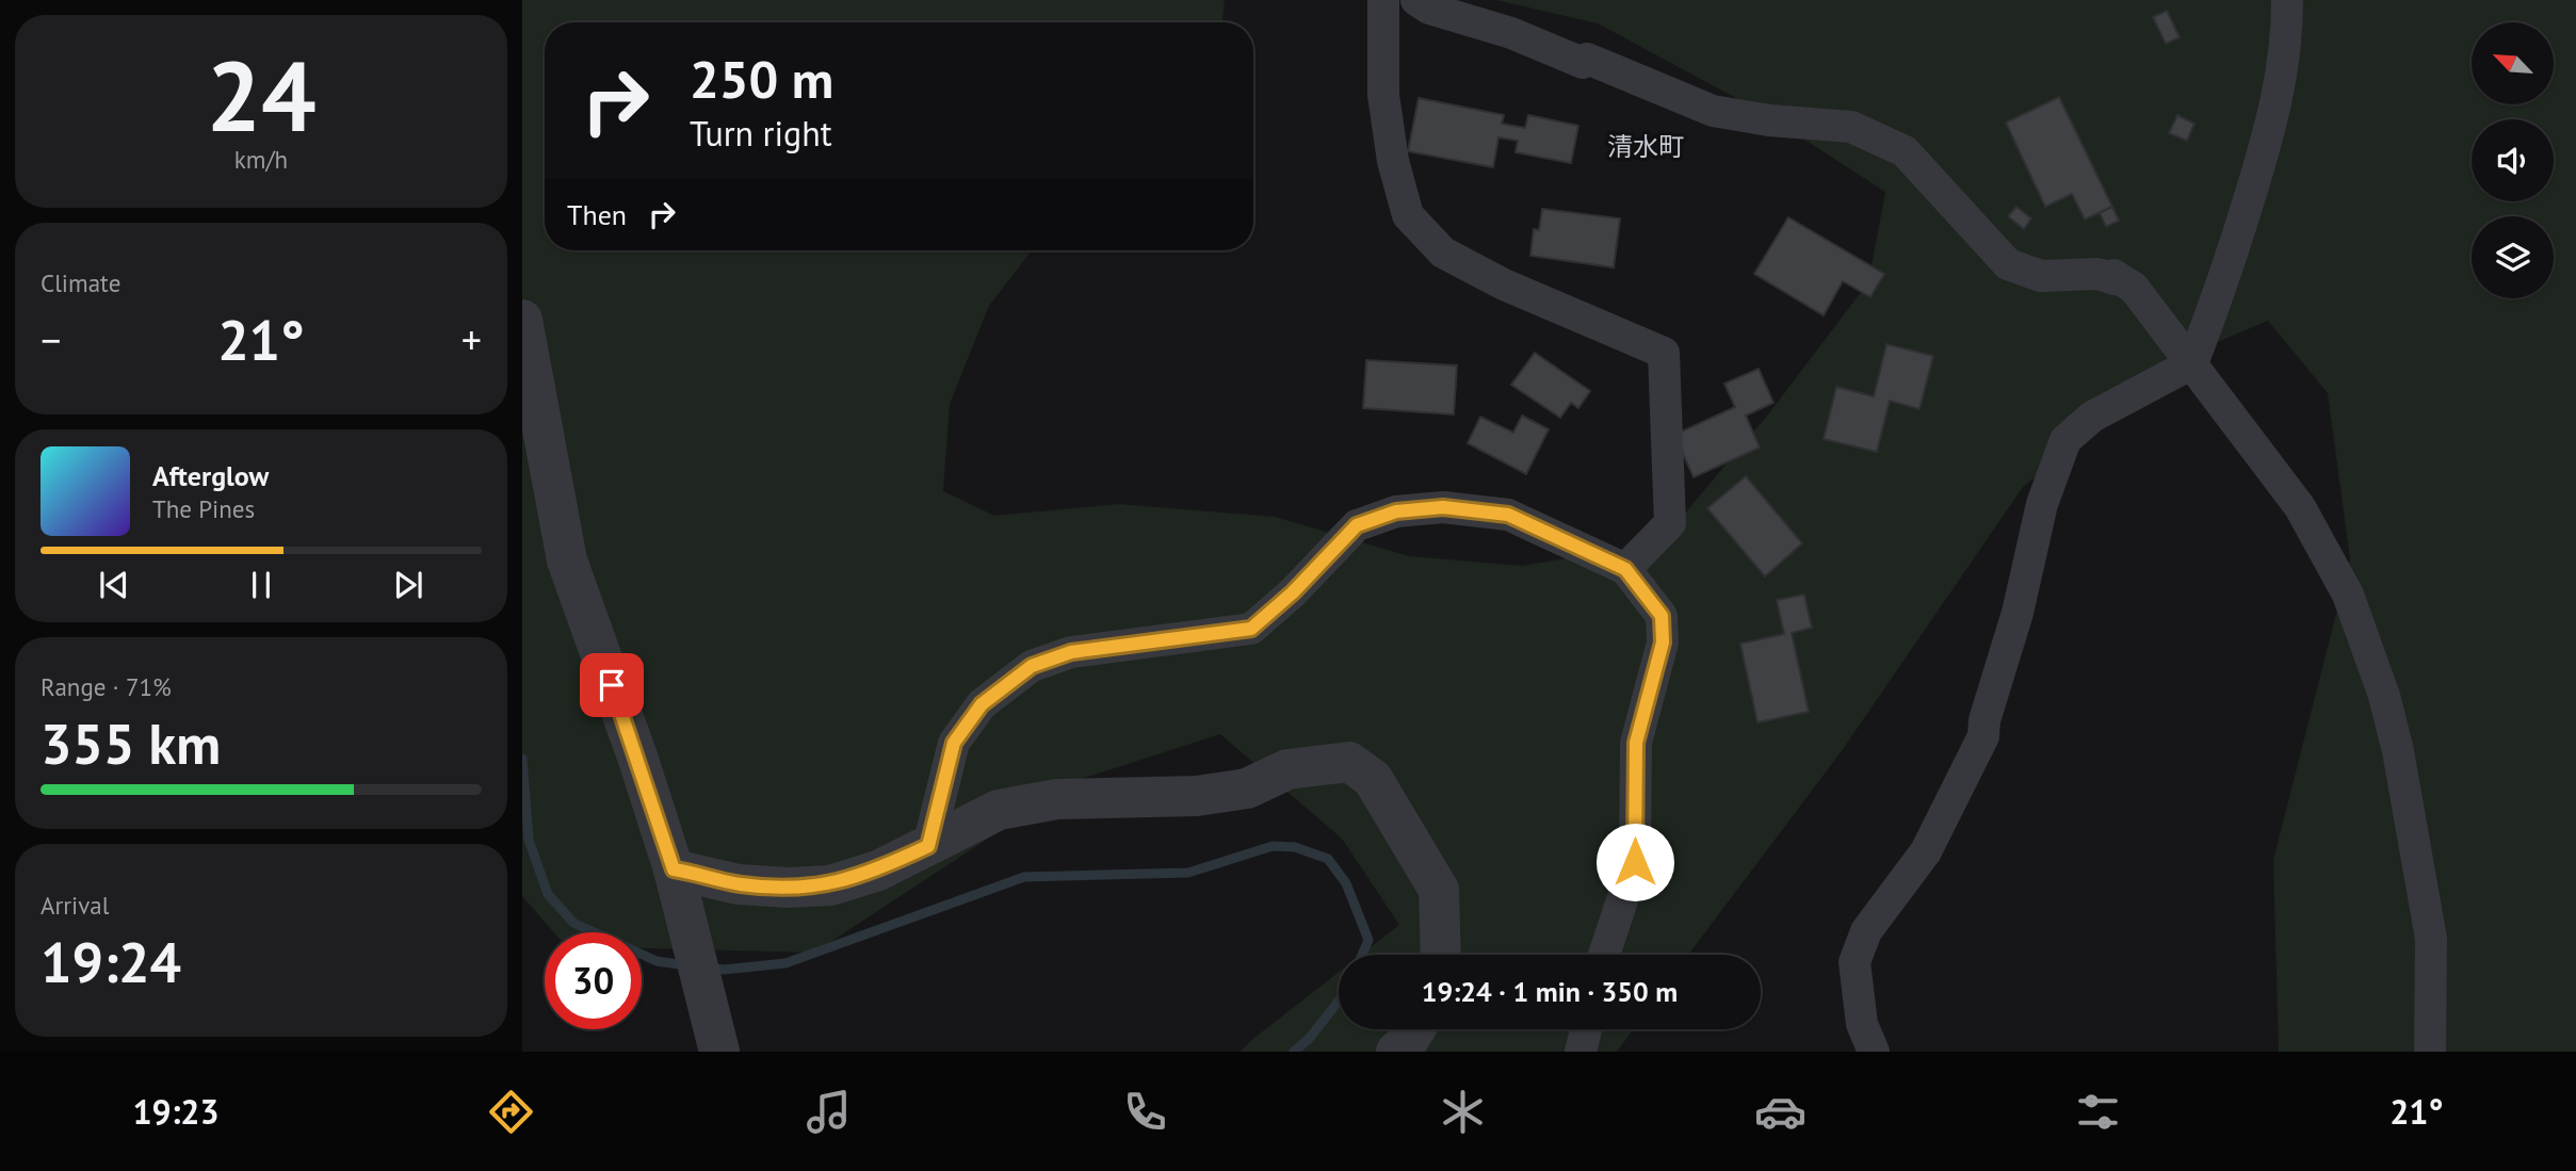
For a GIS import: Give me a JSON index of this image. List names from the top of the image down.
{
  "districts": ["清水町"],
  "north": "top left",
  "page": {
    "tile": [
      ["24", "km/h"],
      "Climate",
      ["Range · 71%", "355 km"],
      ["Arrival", "19:24"]
    ],
    "turn": ["250 m", "Turn right"],
    "then": "Then",
    "heat": ["−", "21°", "+"],
    "song": ["Afterglow", "The Pines"],
    "limit": "30",
    "trip": "19:24 · 1 min · 350 m",
    "tabs": ["19:23", "21°"]
  }
}
